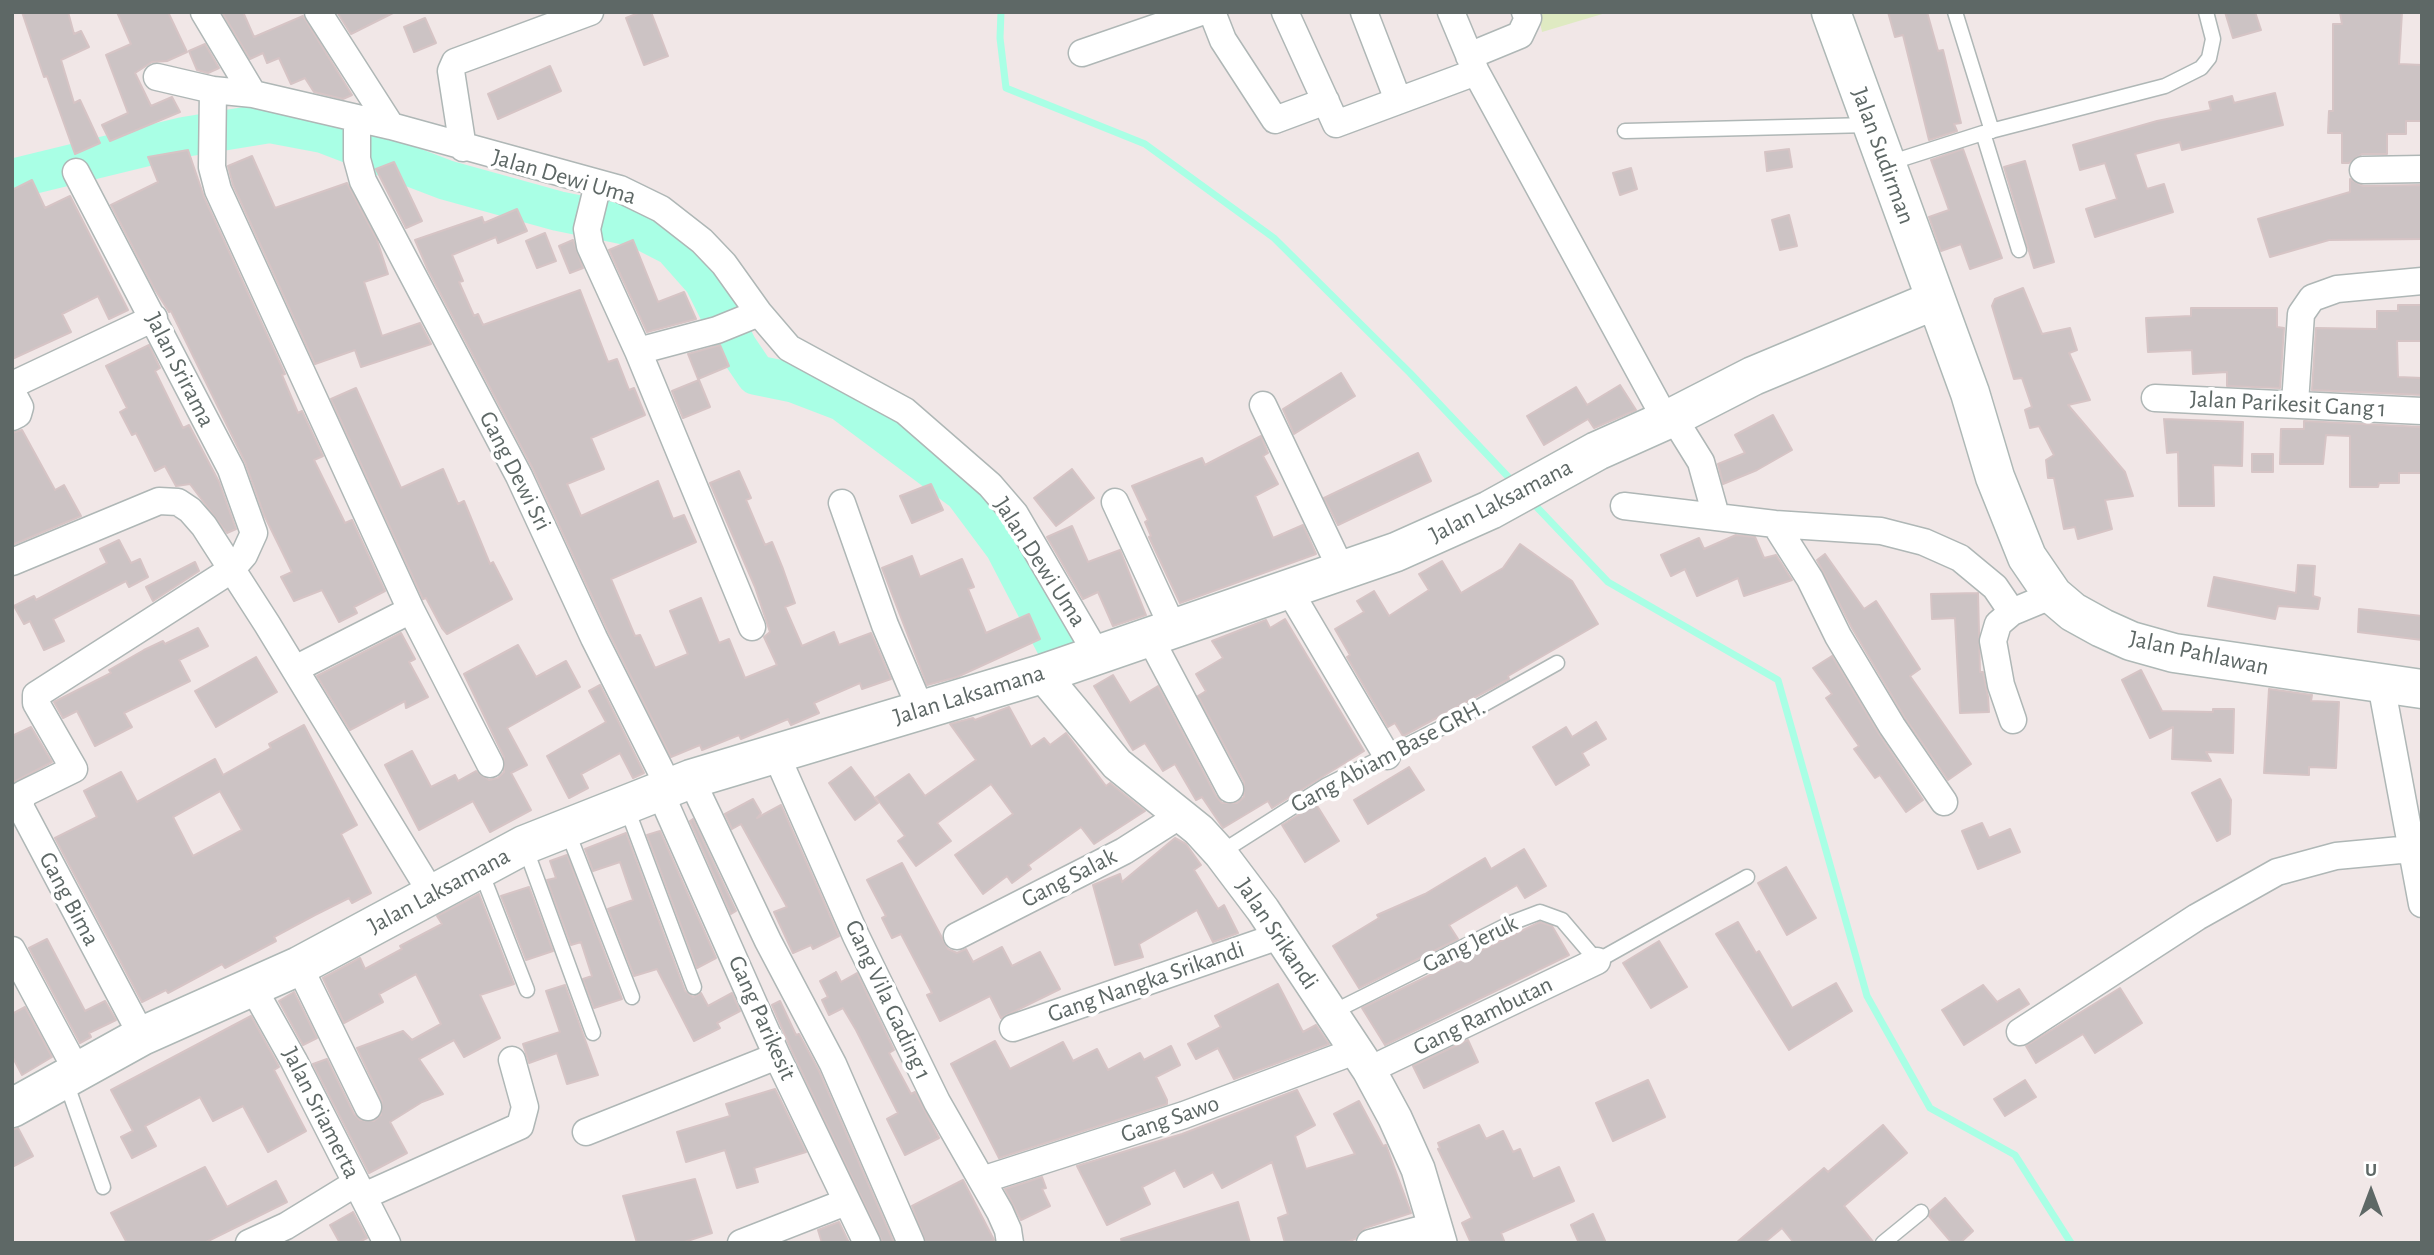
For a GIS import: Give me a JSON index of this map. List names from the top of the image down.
{
  "streets": {
    "main road": ["Jalan Sudirman", "Jalan Laksamana", "Jalan Pahlawan"],
    "street": [
      "Jalan Dewi Uma",
      "Jalan Srirama",
      "Jalan Parikesit Gang 1",
      "Gang Dewi Sri",
      "Gang Salak",
      "Gang Bima",
      "Jalan Srikandi",
      "Gang Nangka Srikandi",
      "Gang Vila Gading 1",
      "Gang Rambutan",
      "Gang Parikesit",
      "Jalan Sriamerta",
      "Gang Sawo"
    ],
    "lane": ["Gang Abiam Base GRH.", "Gang Jeruk"]
  },
  "crossings": [
    ["Jalan Sudirman", "Jalan Laksamana"],
    ["Jalan Sudirman", "Jalan Pahlawan"],
    ["Jalan Dewi Uma", "Gang Dewi Sri"],
    ["Jalan Dewi Uma", "Jalan Laksamana"],
    ["Jalan Srirama", "Gang Bima"],
    ["Gang Dewi Sri", "Jalan Laksamana"],
    ["Gang Dewi Sri", "Gang Parikesit"],
    ["Jalan Laksamana", "Jalan Pahlawan"],
    ["Jalan Laksamana", "Gang Bima"],
    ["Jalan Laksamana", "Jalan Srikandi"],
    ["Jalan Laksamana", "Gang Vila Gading 1"],
    ["Jalan Laksamana", "Gang Parikesit"],
    ["Jalan Laksamana", "Jalan Sriamerta"],
    ["Gang Abiam Base GRH.", "Jalan Srikandi"],
    ["Gang Salak", "Jalan Srikandi"],
    ["Jalan Srikandi", "Gang Jeruk"],
    ["Jalan Srikandi", "Gang Nangka Srikandi"],
    ["Jalan Srikandi", "Gang Rambutan"],
    ["Jalan Srikandi", "Gang Sawo"],
    ["Gang Jeruk", "Gang Rambutan"],
    ["Gang Vila Gading 1", "Gang Sawo"],
    ["Gang Rambutan", "Gang Sawo"]
  ],
  "north": "top"
}
